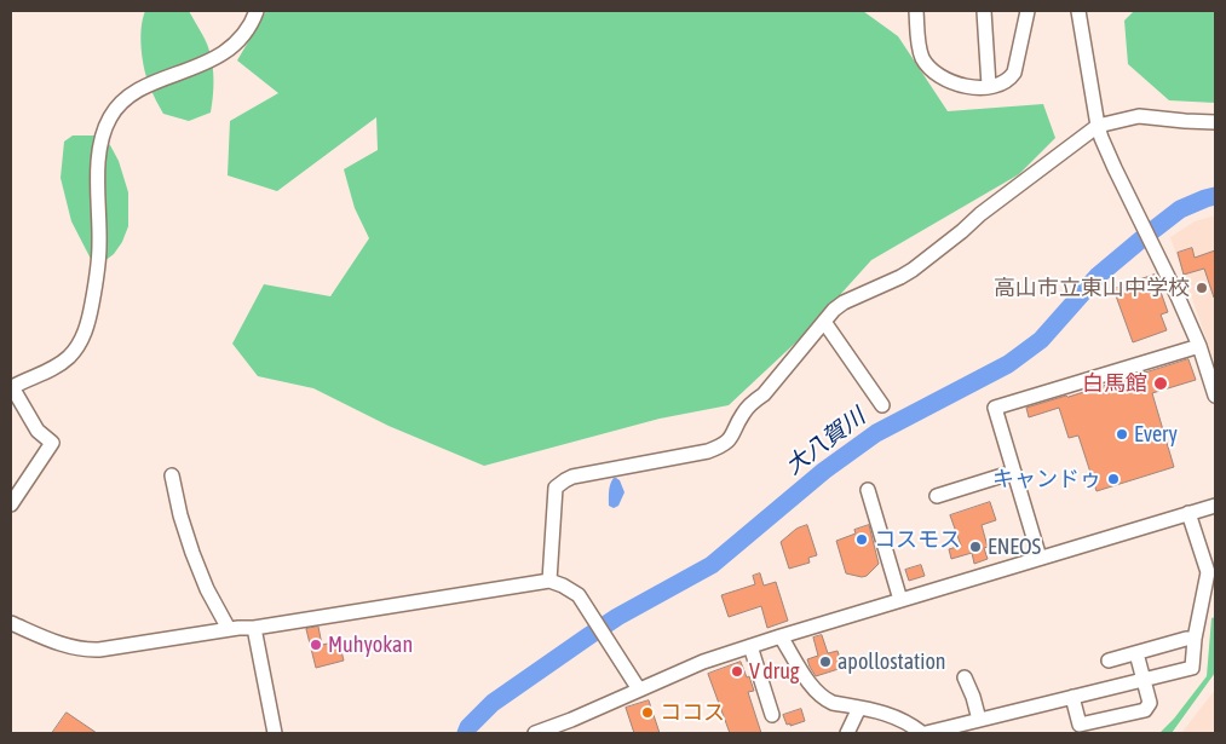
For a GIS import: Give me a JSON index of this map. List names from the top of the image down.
{
  "water": ["大八賀川"],
  "places": [
    "高山市立東山中学校",
    "白馬館",
    "Every",
    "キャンドゥ",
    "コスモス",
    "ENEOS",
    "Muhyokan",
    "apollostation",
    "V drug",
    "ココス"
  ]
}
